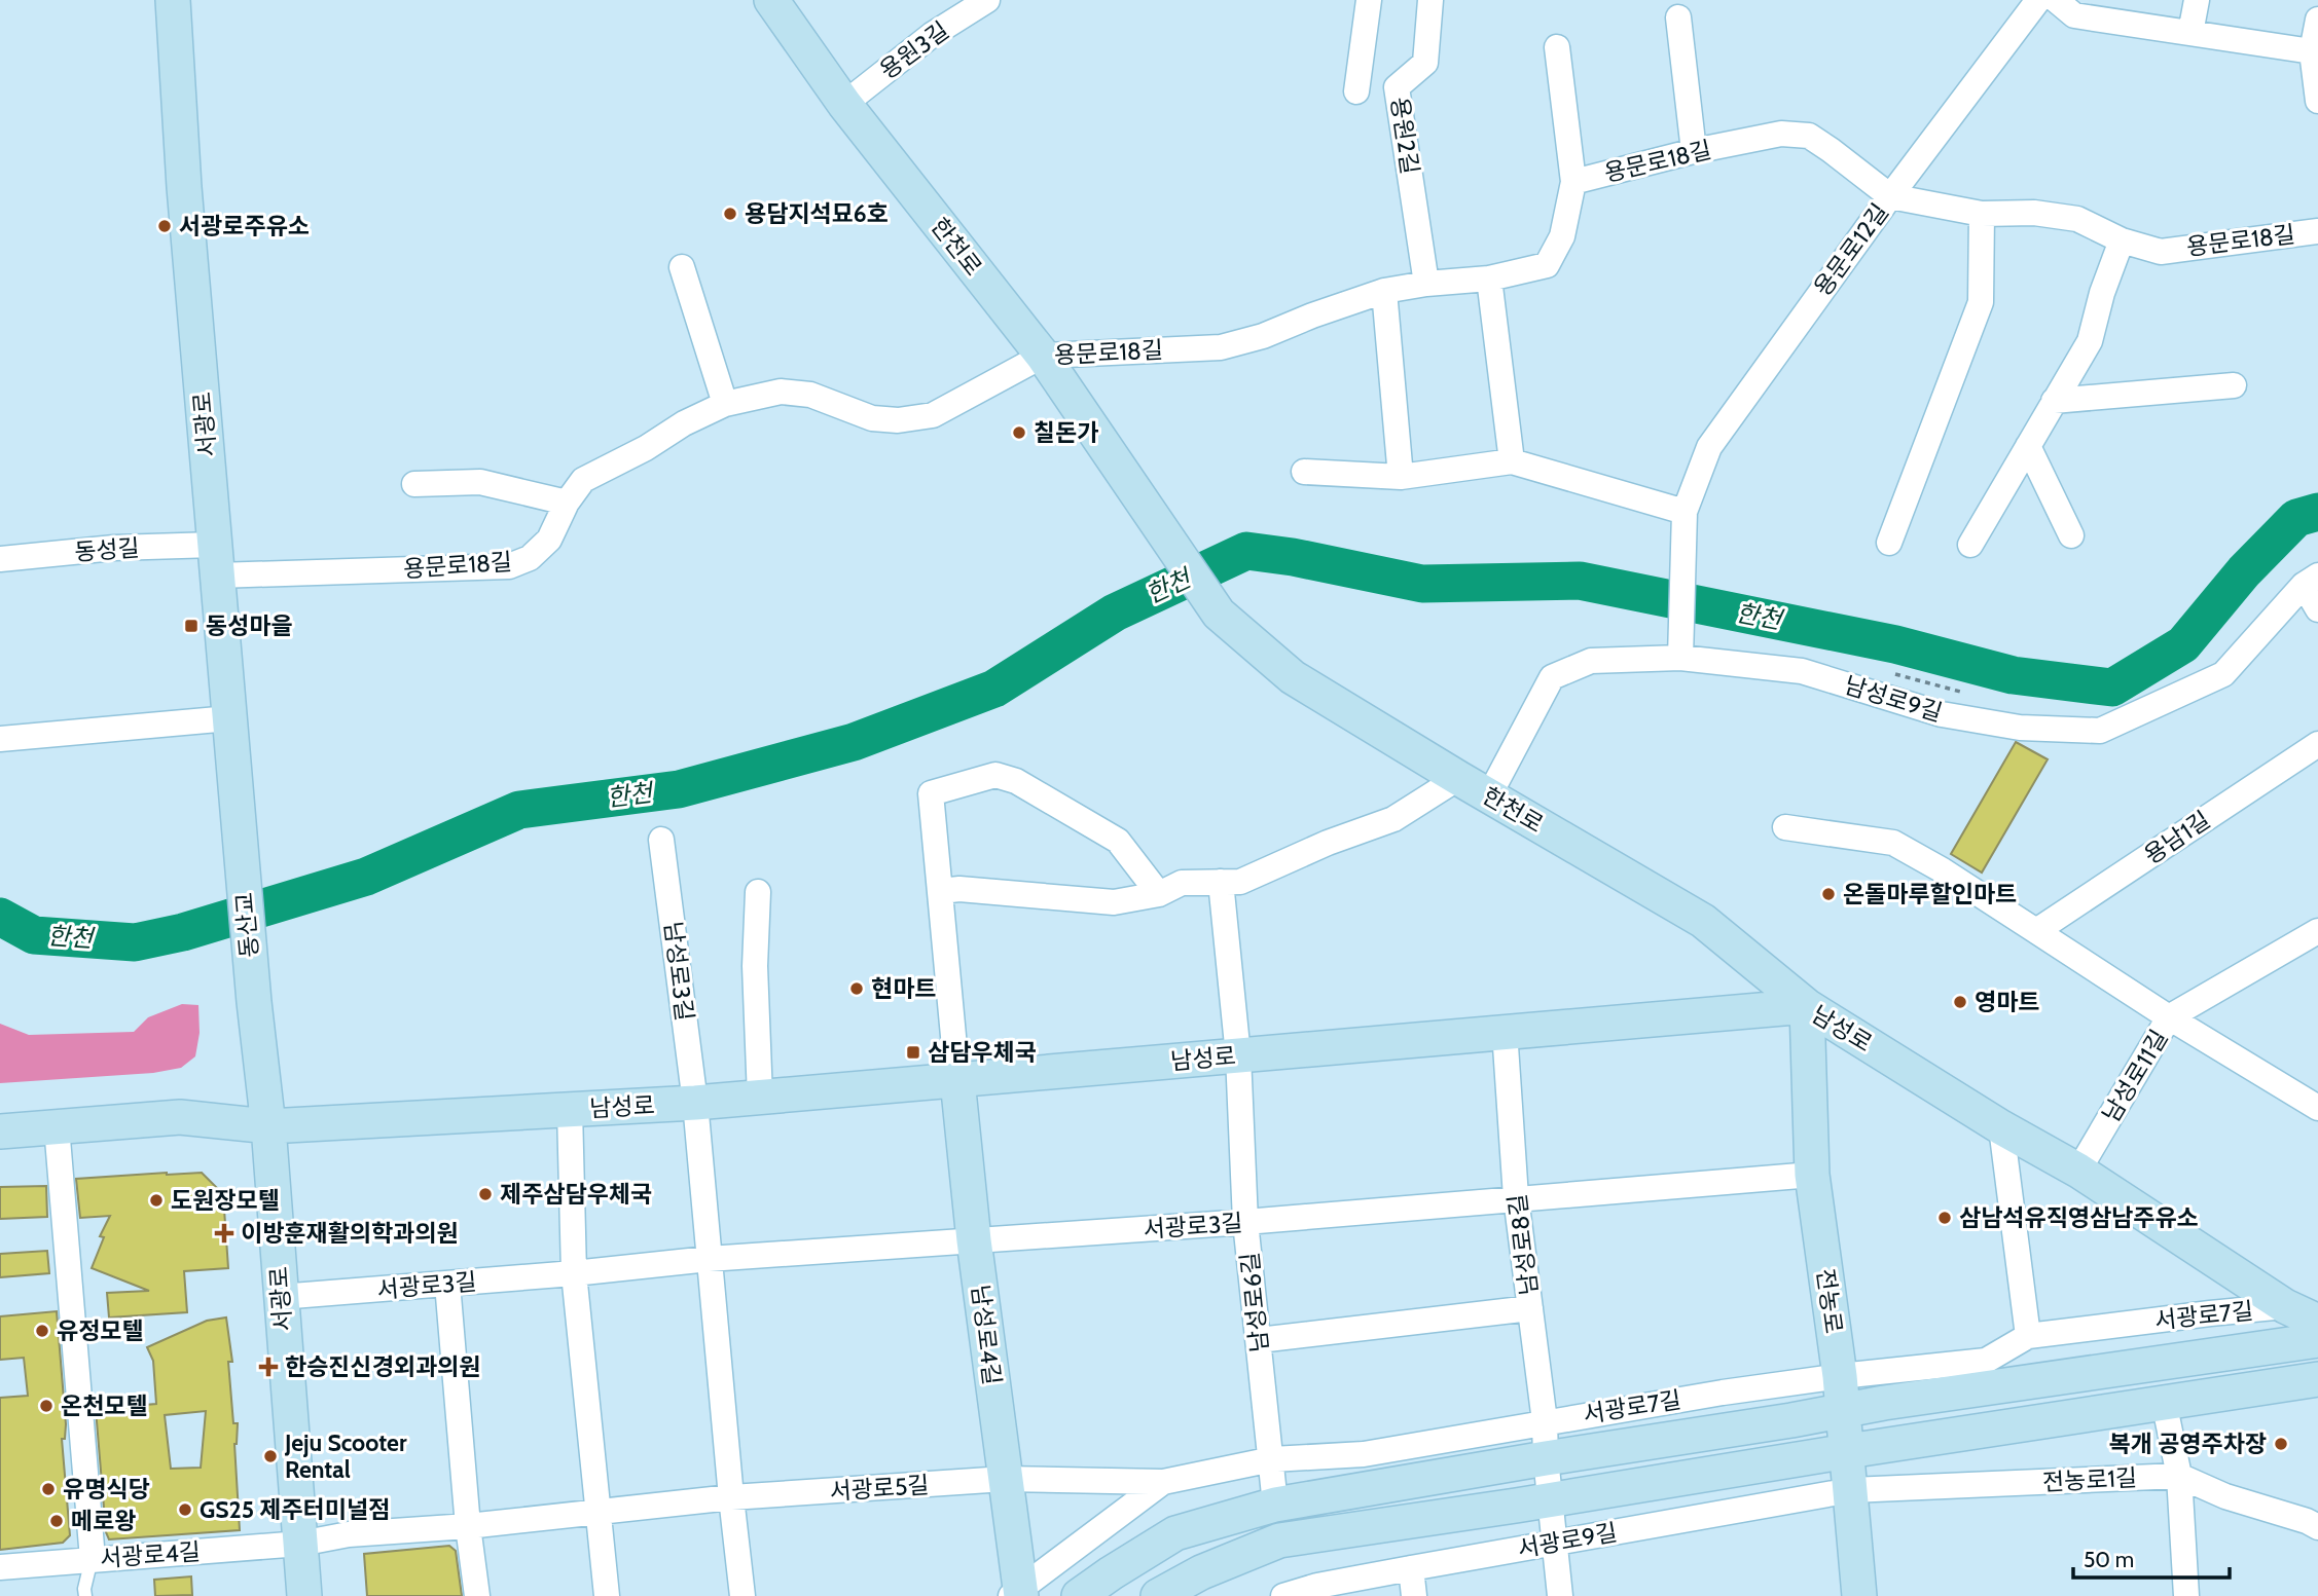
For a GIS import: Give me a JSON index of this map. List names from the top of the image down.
{
  "streets": {
    "street": [
      "용원3길",
      "용원2길",
      "용문로18길",
      "한천로",
      "용문로12길",
      "서광로",
      "동성길",
      "남성로9길",
      "용남1길",
      "동산교",
      "남성로3길",
      "남성로",
      "남성로11길",
      "서광로3길",
      "남성로8길",
      "전농로",
      "남성로6길",
      "서광로7길",
      "남성로4길",
      "전농로1길",
      "서광로5길",
      "서광로9길",
      "서광로4길"
    ]
  },
  "crossings": [
    ["용원3길", "한천로"],
    ["용원2길", "용문로18길"],
    ["용문로18길", "한천로"],
    ["용문로18길", "용문로12길"],
    ["용문로18길", "서광로"],
    ["용문로18길", "동성길"],
    ["한천로", "남성로9길"],
    ["한천로", "남성로"],
    ["한천로", "전농로"],
    ["용문로12길", "남성로9길"],
    ["서광로", "동성길"],
    ["서광로", "동산교"],
    ["서광로", "남성로"],
    ["서광로", "서광로3길"],
    ["서광로", "서광로5길"],
    ["서광로", "서광로4길"],
    ["남성로3길", "남성로"],
    ["남성로", "남성로11길"],
    ["남성로", "남성로8길"],
    ["남성로", "전농로"],
    ["남성로", "남성로6길"],
    ["남성로", "서광로7길"],
    ["남성로", "남성로4길"],
    ["서광로3길", "남성로8길"],
    ["서광로3길", "전농로"],
    ["서광로3길", "남성로6길"],
    ["서광로3길", "남성로4길"],
    ["남성로8길", "서광로7길"],
    ["남성로8길", "서광로9길"],
    ["전농로", "서광로7길"],
    ["전농로", "전농로1길"],
    ["전농로", "서광로9길"],
    ["남성로6길", "서광로7길"],
    ["서광로7길", "남성로4길"],
    ["서광로7길", "서광로5길"],
    ["남성로4길", "서광로5길"],
    ["전농로1길", "서광로9길"],
    ["서광로5길", "서광로4길"]
  ],
  "water": ["한천"],
  "places": {
    "other": [
      "용담지석묘6호",
      "서광로주유소",
      "칠돈가",
      "온돌마루할인마트",
      "현마트",
      "영마트",
      "제주삼담우체국",
      "도원장모텔",
      "삼남석유직영삼남주유소",
      "유정모텔",
      "온천모텔",
      "복개 공영주차장",
      "Jeju Scooter Rental",
      "유명식당",
      "GS25 제주터미널점",
      "메로왕"
    ],
    "transit": ["동성마을", "삼담우체국"],
    "health": ["이방훈재활의학과의원", "한승진신경외과의원"]
  },
  "scale_bar": "50 m"
}
